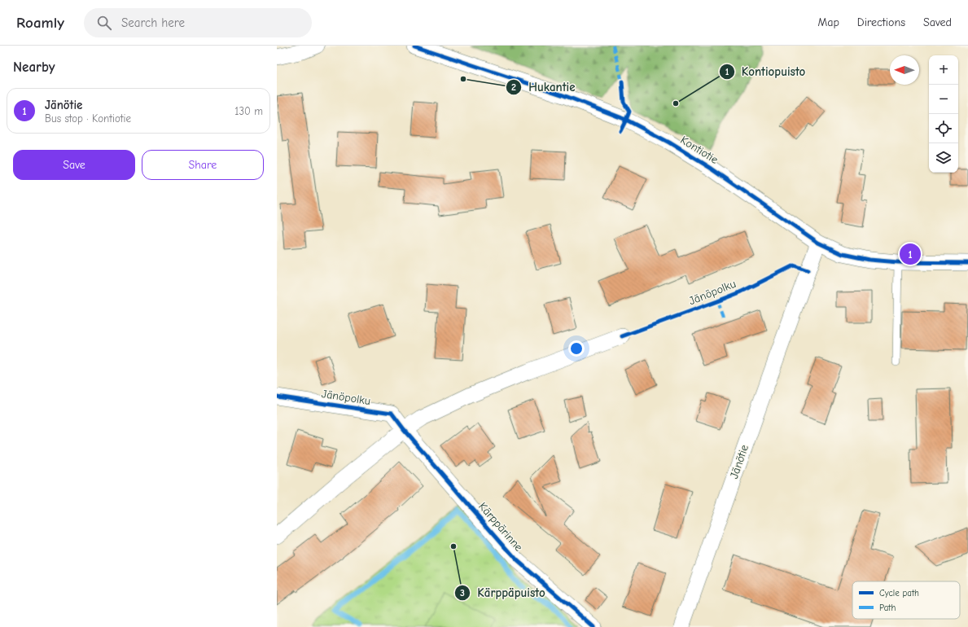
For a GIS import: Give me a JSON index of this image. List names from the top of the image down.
{
  "streets": {
    "street": [
      "Kontiotie",
      "Jänöpolku",
      "Jänötie",
      "Kärppärinne"
    ]
  },
  "crossings": [
    ["Kontiotie", "Jänötie"],
    ["Jänöpolku", "Kärppärinne"]
  ],
  "places": ["Hukantie", "Kontiopuisto", "Kärppäpuisto"],
  "legend": ["Cycle path", "Path"],
  "north": "left",
  "page": {
    "header": "Roamly",
    "search": "Search here",
    "nav": ["Map", "Directions", "Saved"],
    "heading": "Nearby",
    "map_buttons": ["+", "−"],
    "list": [
      {
        "mark": "1",
        "name": "Jänötie",
        "note": "Bus stop · Kontiotie",
        "value": "130 m"
      }
    ],
    "buttons": ["Save", "Share"],
    "pins": "1"
  }
}
